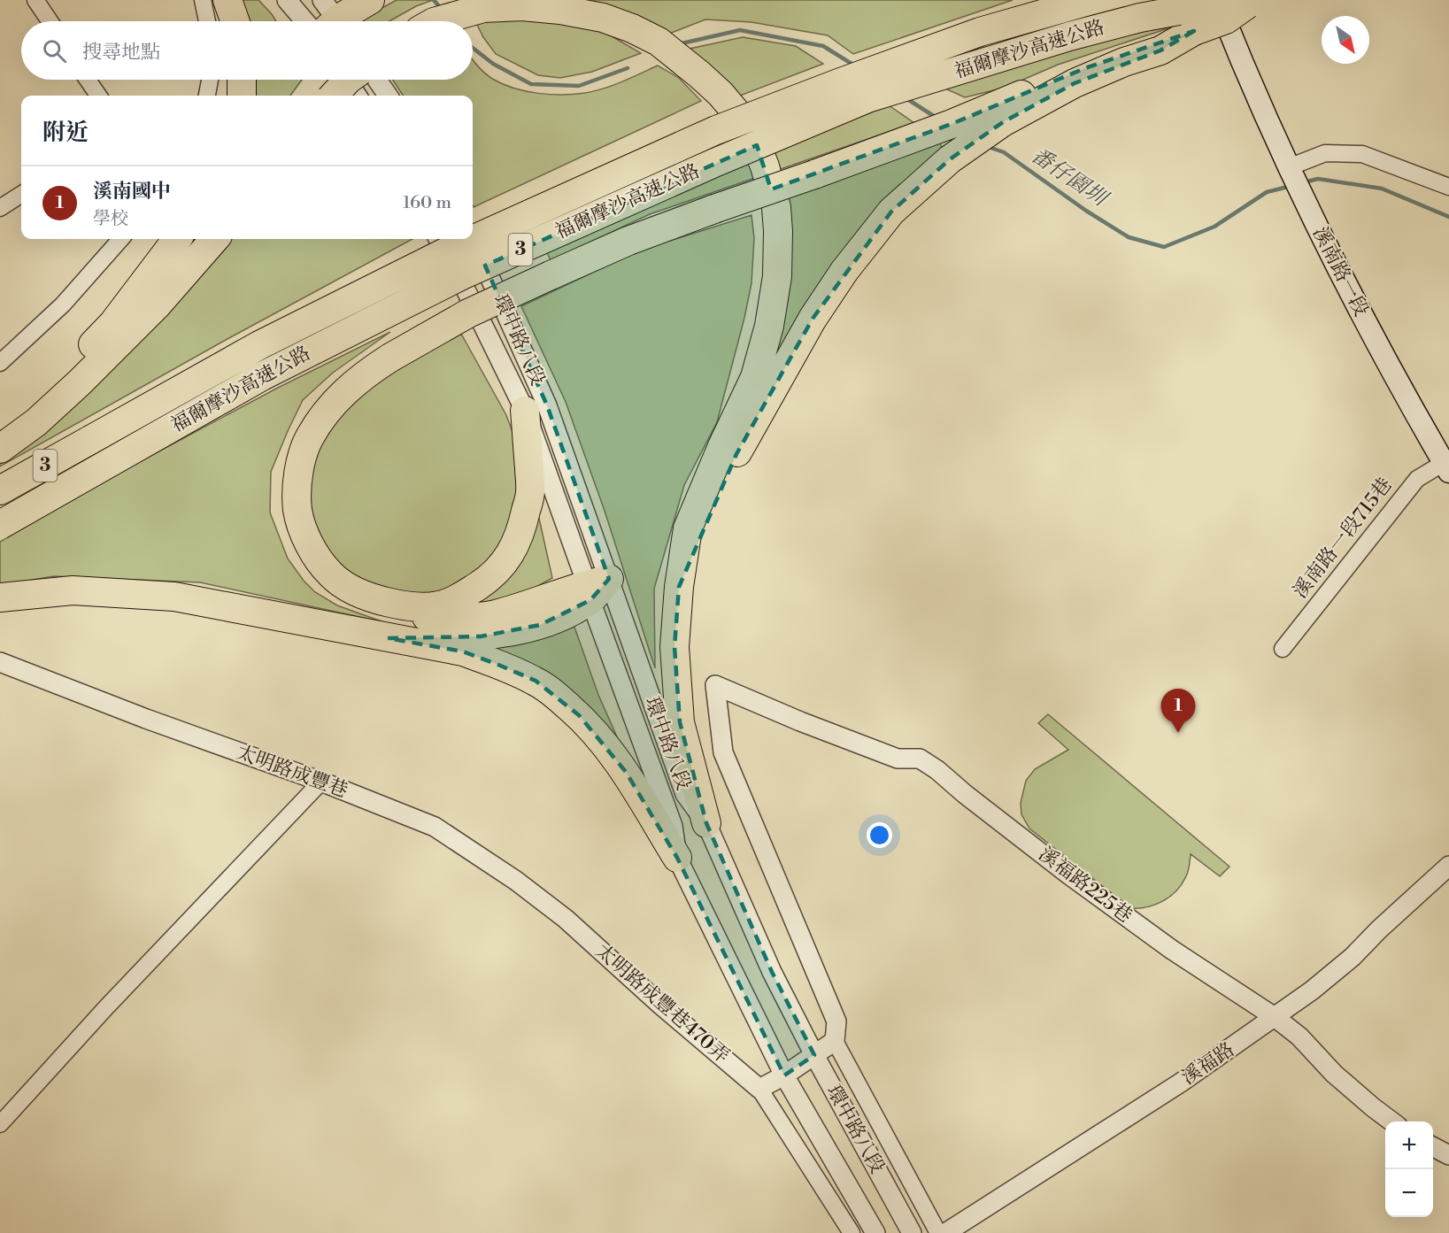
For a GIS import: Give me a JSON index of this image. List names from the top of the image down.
{
  "streets": {
    "highway": ["福爾摩沙高速公路", "3"],
    "main road": ["溪南路一段"],
    "street": [
      "環中路八段",
      "溪南路一段715巷",
      "太明路成豐巷",
      "溪福路225巷",
      "太明路成豐巷470弄",
      "溪福路"
    ]
  },
  "crossings": [
    ["溪南路一段", "溪南路一段715巷"],
    ["環中路八段", "溪福路225巷"],
    ["太明路成豐巷", "太明路成豐巷470弄"],
    ["溪福路225巷", "溪福路"]
  ],
  "water": ["番仔園圳"],
  "north": "bottom right",
  "page": {
    "search": "搜尋地點",
    "heading": "附近",
    "list": [
      {
        "mark": "1",
        "name": "溪南國中",
        "note": "學校",
        "value": "160 m"
      }
    ],
    "pins": "1",
    "map_buttons": ["+", "−"]
  }
}
